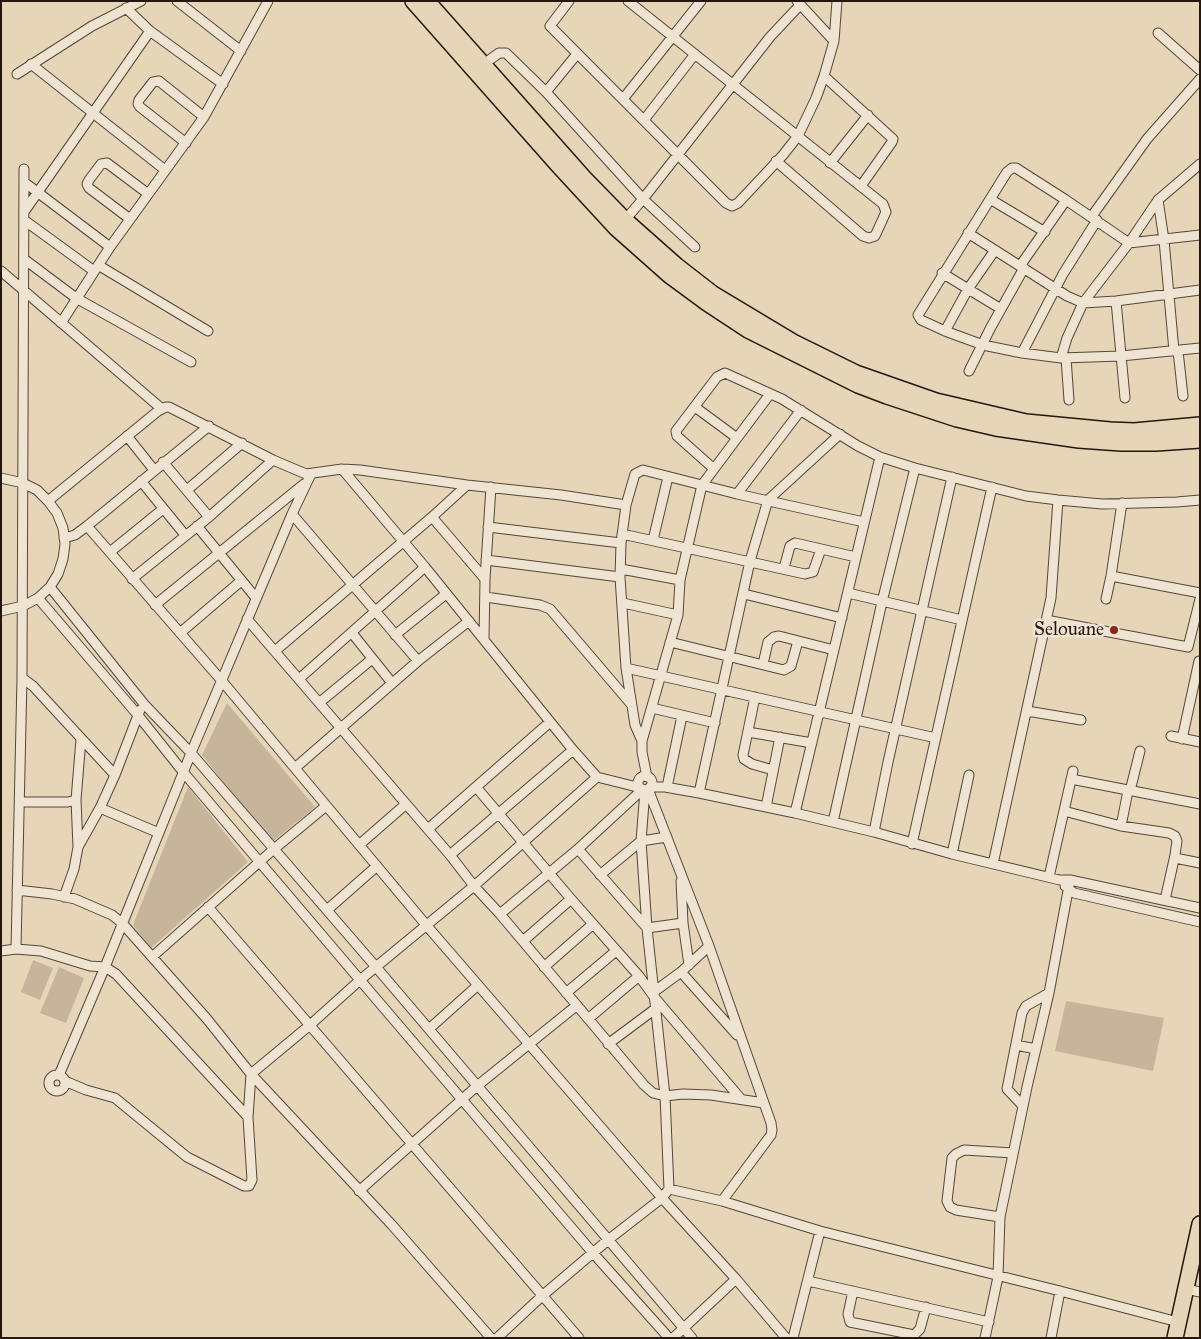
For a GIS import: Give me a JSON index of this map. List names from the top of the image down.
{
  "places": ["Selouane"]
}
